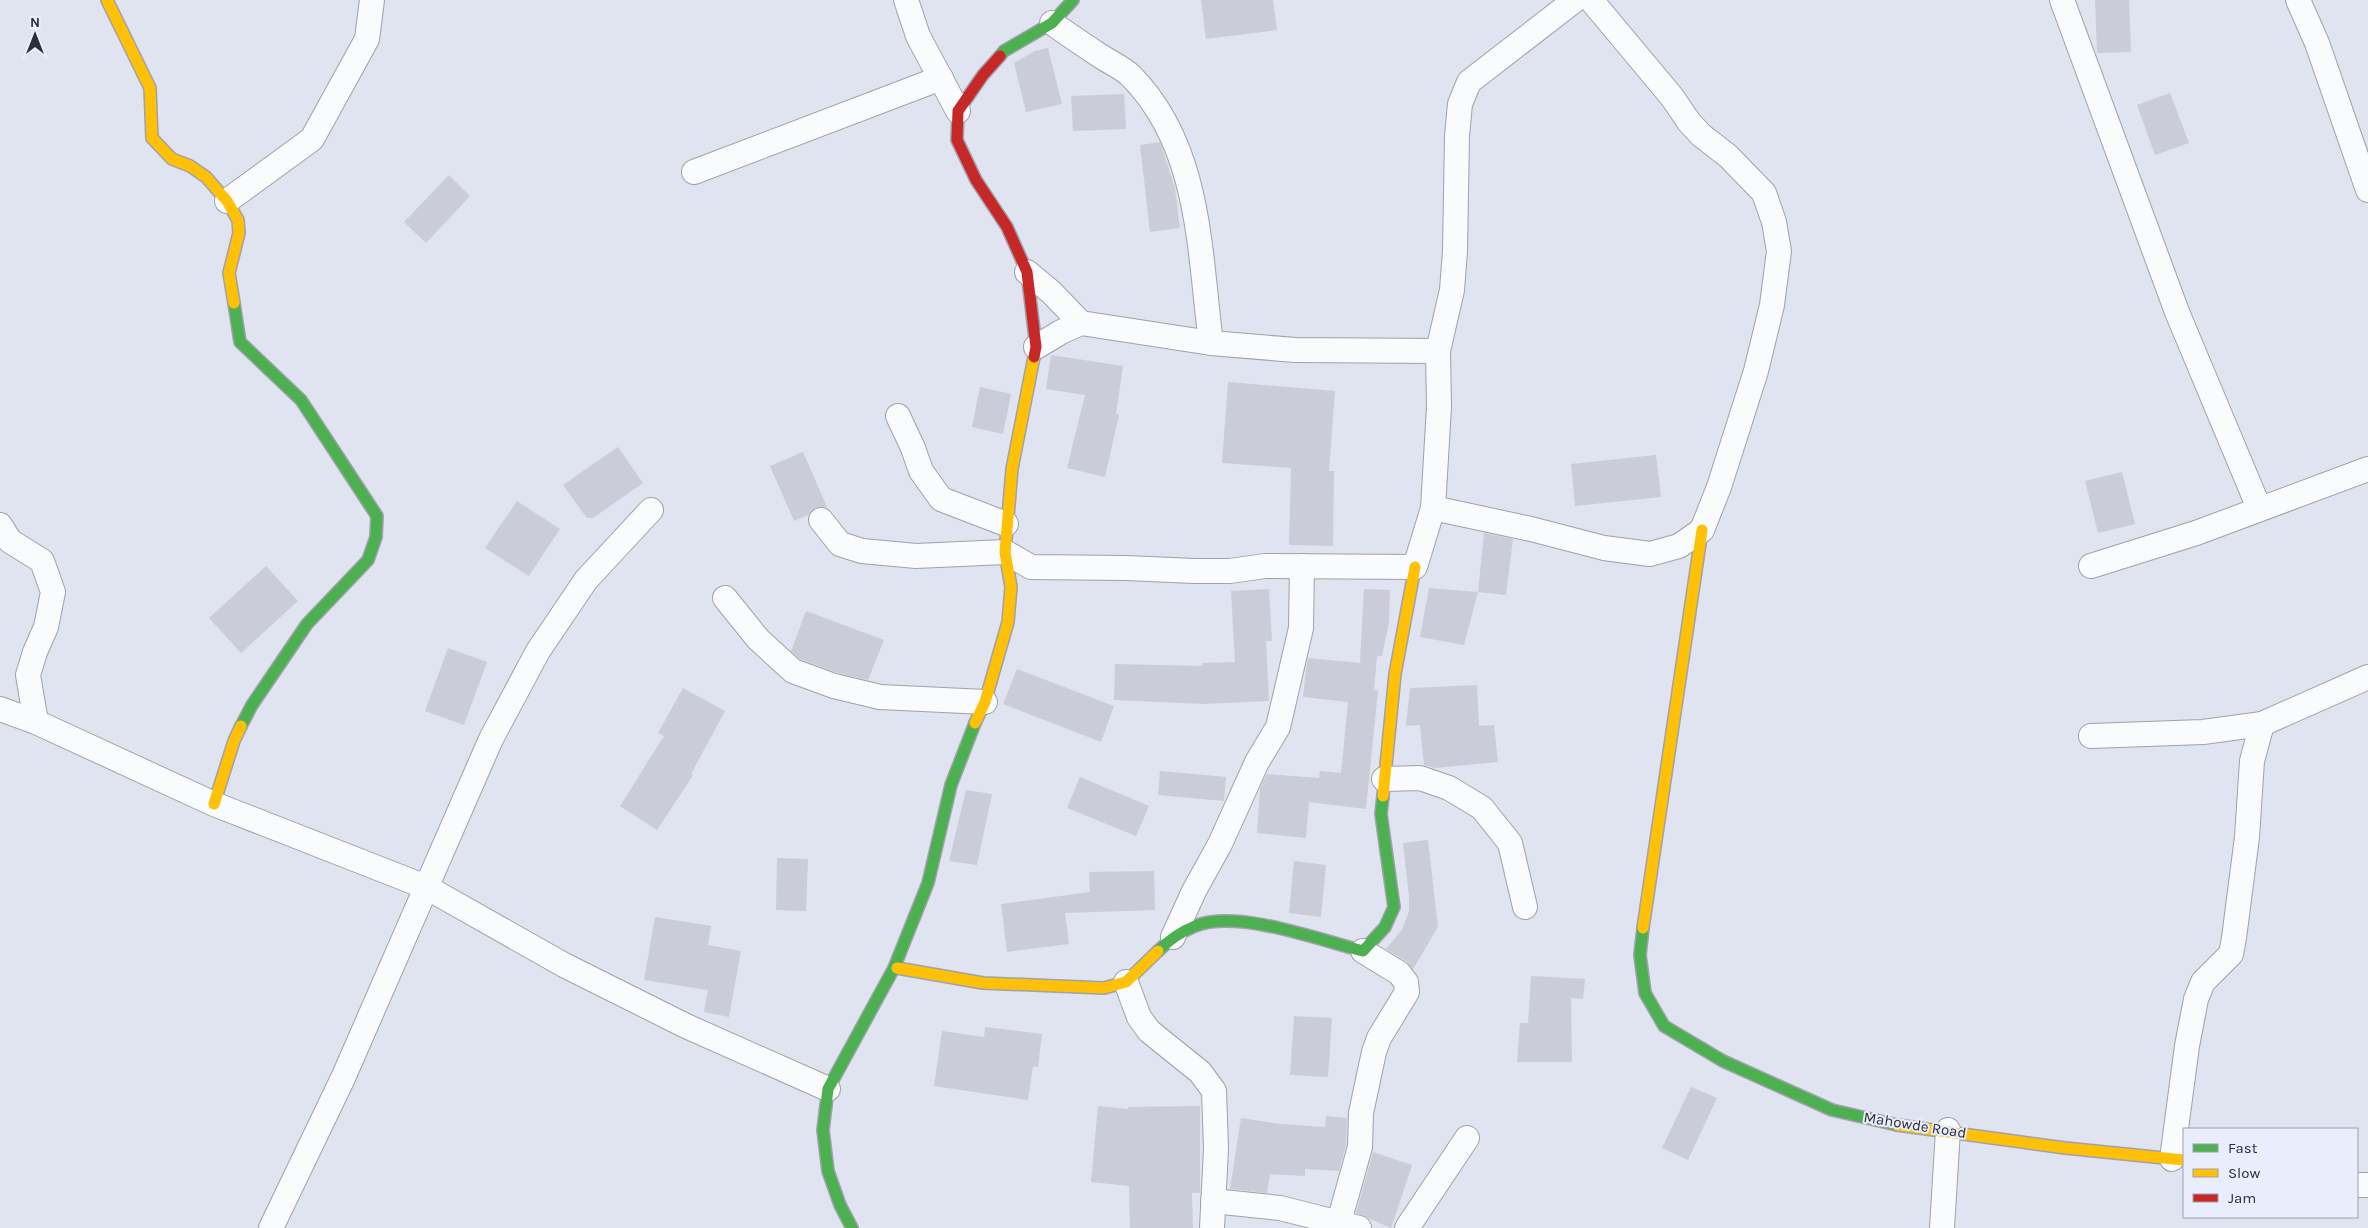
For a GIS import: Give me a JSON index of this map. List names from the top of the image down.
{
  "streets": {
    "street": ["Mahowde Road"]
  },
  "legend": ["Fast", "Slow", "Jam"],
  "north": "top"
}
